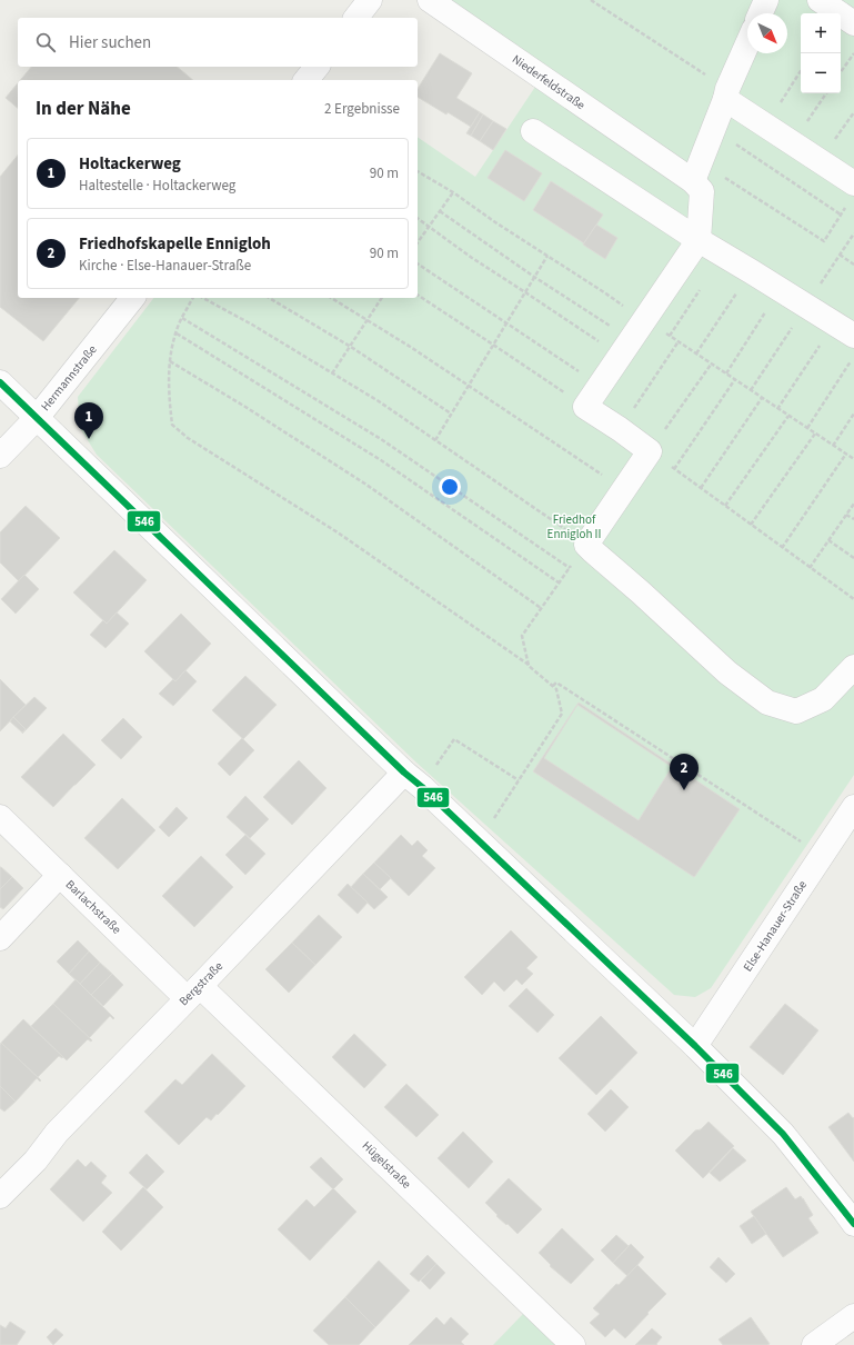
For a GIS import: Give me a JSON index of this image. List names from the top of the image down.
{
  "streets": {
    "street": [
      "Niederfeldstraße",
      "Hermannstraße",
      "Barlachstraße",
      "Else-Hanauer-Straße",
      "Bergstraße",
      "Hügelstraße"
    ]
  },
  "crossings": [
    ["Barlachstraße", "Bergstraße"],
    ["Barlachstraße", "Hügelstraße"],
    ["Bergstraße", "Hügelstraße"]
  ],
  "parks": ["Friedhof Ennigloh II"],
  "lines": ["transit line 546"],
  "north": "bottom right",
  "page": {
    "map_buttons": ["+", "−"],
    "search": "Hier suchen",
    "heading": ["In der Nähe", "2 Ergebnisse"],
    "list": [
      {
        "mark": "1",
        "name": "Holtackerweg",
        "note": "Haltestelle · Holtackerweg",
        "value": "90 m"
      },
      {
        "mark": "2",
        "name": "Friedhofskapelle Ennigloh",
        "note": "Kirche · Else-Hanauer-Straße",
        "value": "90 m"
      }
    ],
    "pins": ["1", "2"]
  }
}
